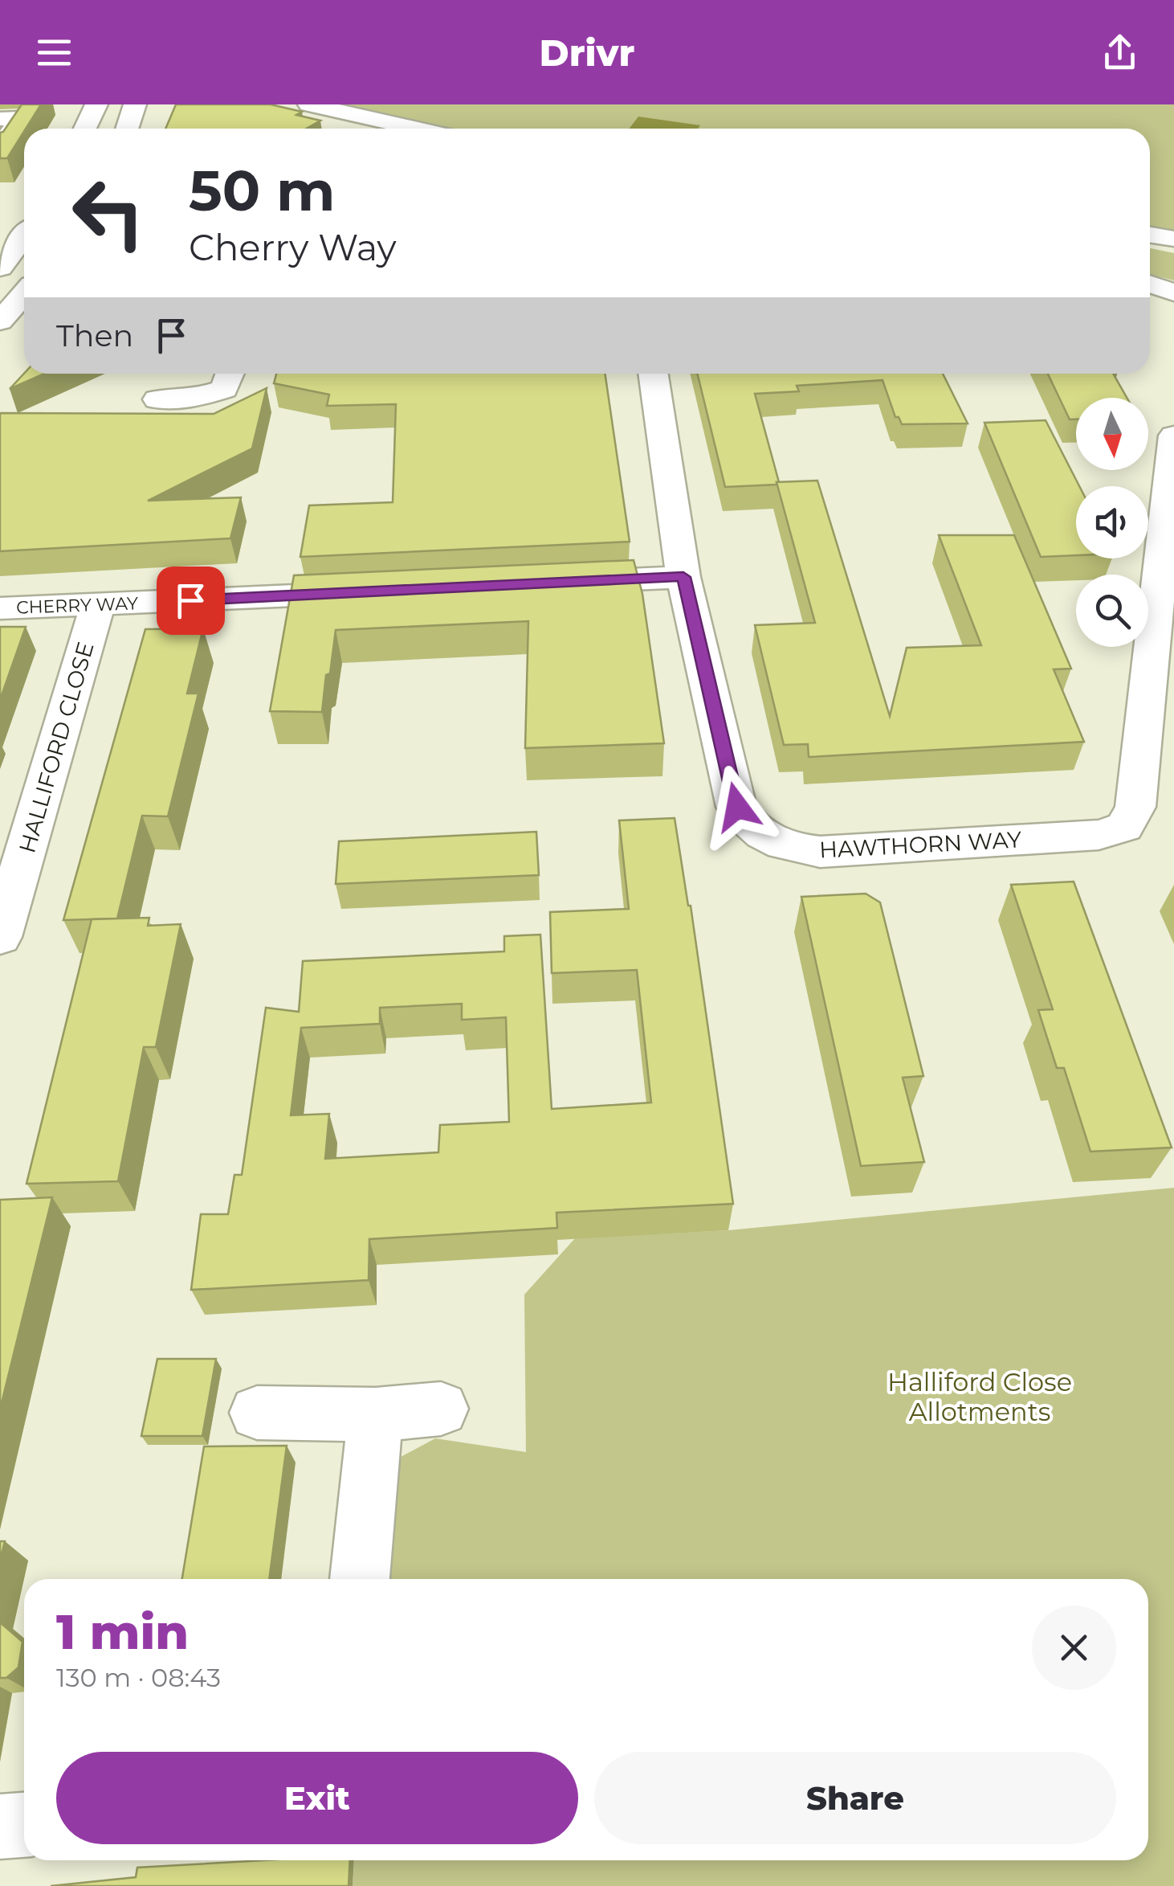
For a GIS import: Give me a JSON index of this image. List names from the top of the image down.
{
  "streets": {
    "street": ["CHERRY WAY", "HALLIFORD CLOSE", "HAWTHORN WAY"]
  },
  "crossings": [
    ["CHERRY WAY", "HALLIFORD CLOSE"]
  ],
  "parks": ["Halliford Close Allotments"],
  "north": "bottom",
  "page": {
    "header": "Drivr",
    "turn": ["50 m", "Cherry Way"],
    "then": "Then",
    "heading": ["1 min", "130 m · 08:43"],
    "buttons": ["Exit", "Share"]
  }
}
